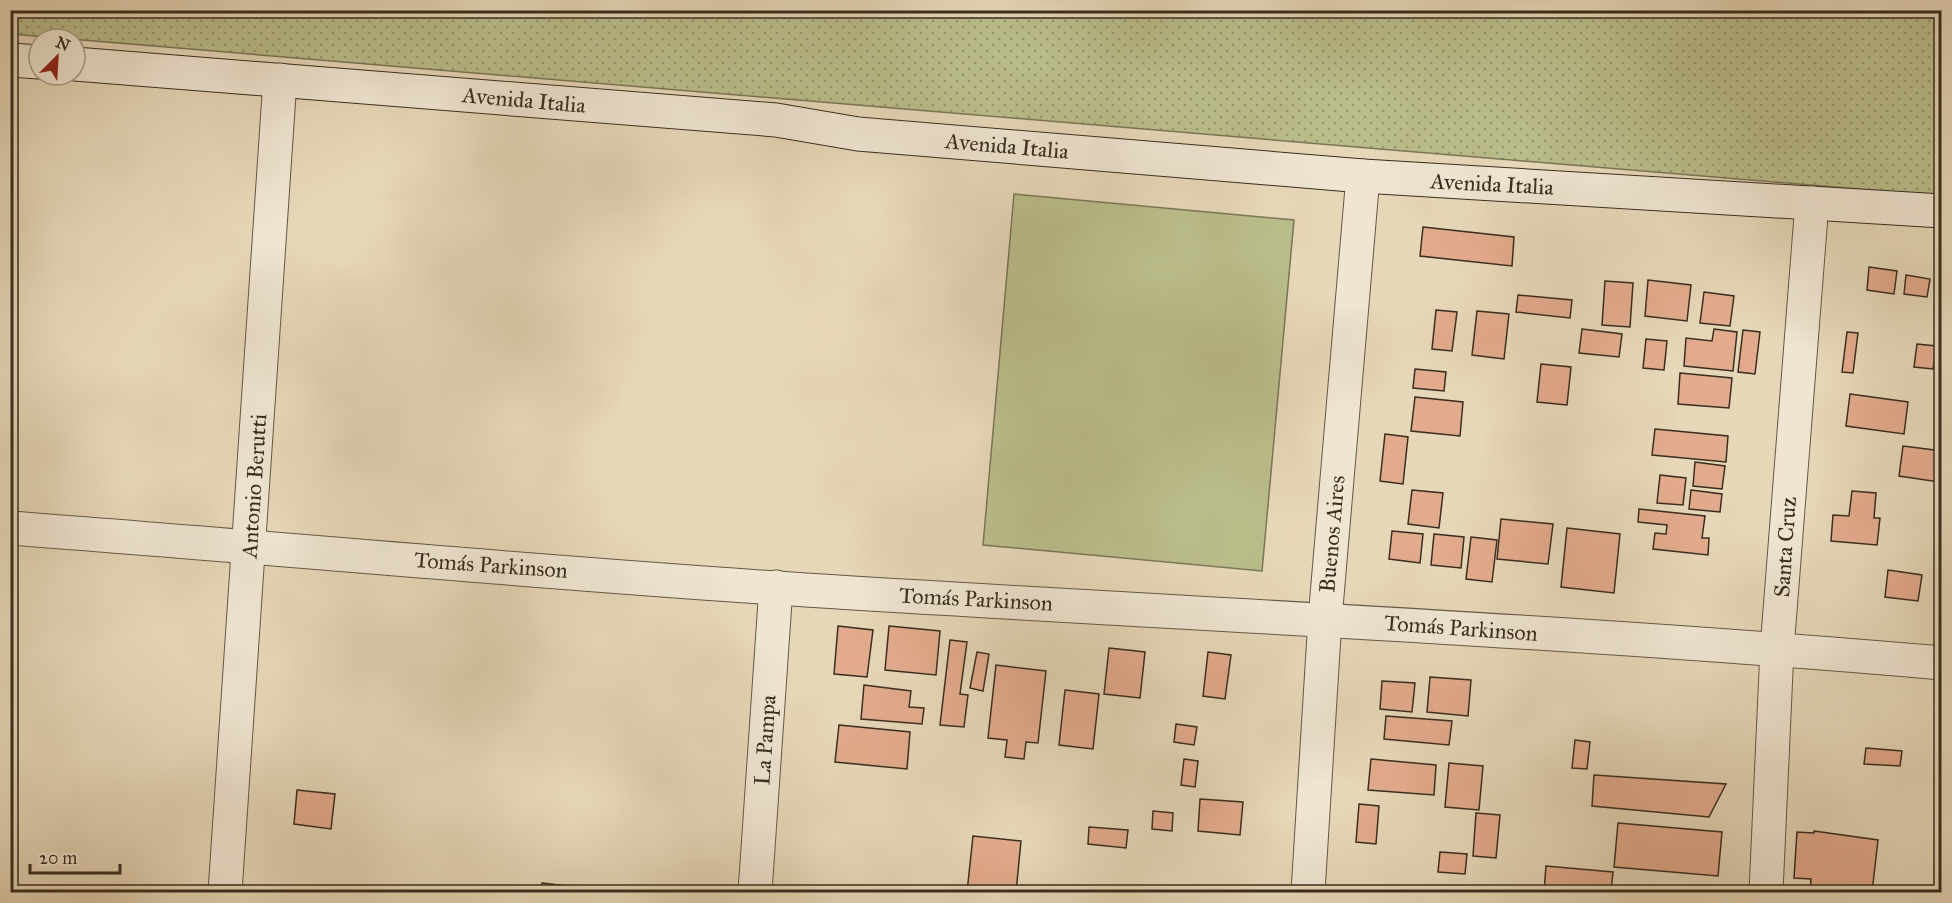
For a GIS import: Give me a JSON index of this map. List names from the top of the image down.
{
  "streets": {
    "street": [
      "Avenida Italia",
      "Antonio Berutti",
      "Buenos Aires",
      "Santa Cruz",
      "Tomás Parkinson",
      "La Pampa"
    ]
  },
  "crossings": [
    ["Avenida Italia", "Antonio Berutti"],
    ["Avenida Italia", "Buenos Aires"],
    ["Avenida Italia", "Santa Cruz"],
    ["Antonio Berutti", "Tomás Parkinson"],
    ["Buenos Aires", "Tomás Parkinson"],
    ["Santa Cruz", "Tomás Parkinson"],
    ["Tomás Parkinson", "La Pampa"]
  ],
  "scale_bar": "20 m",
  "north": "top right"
}
